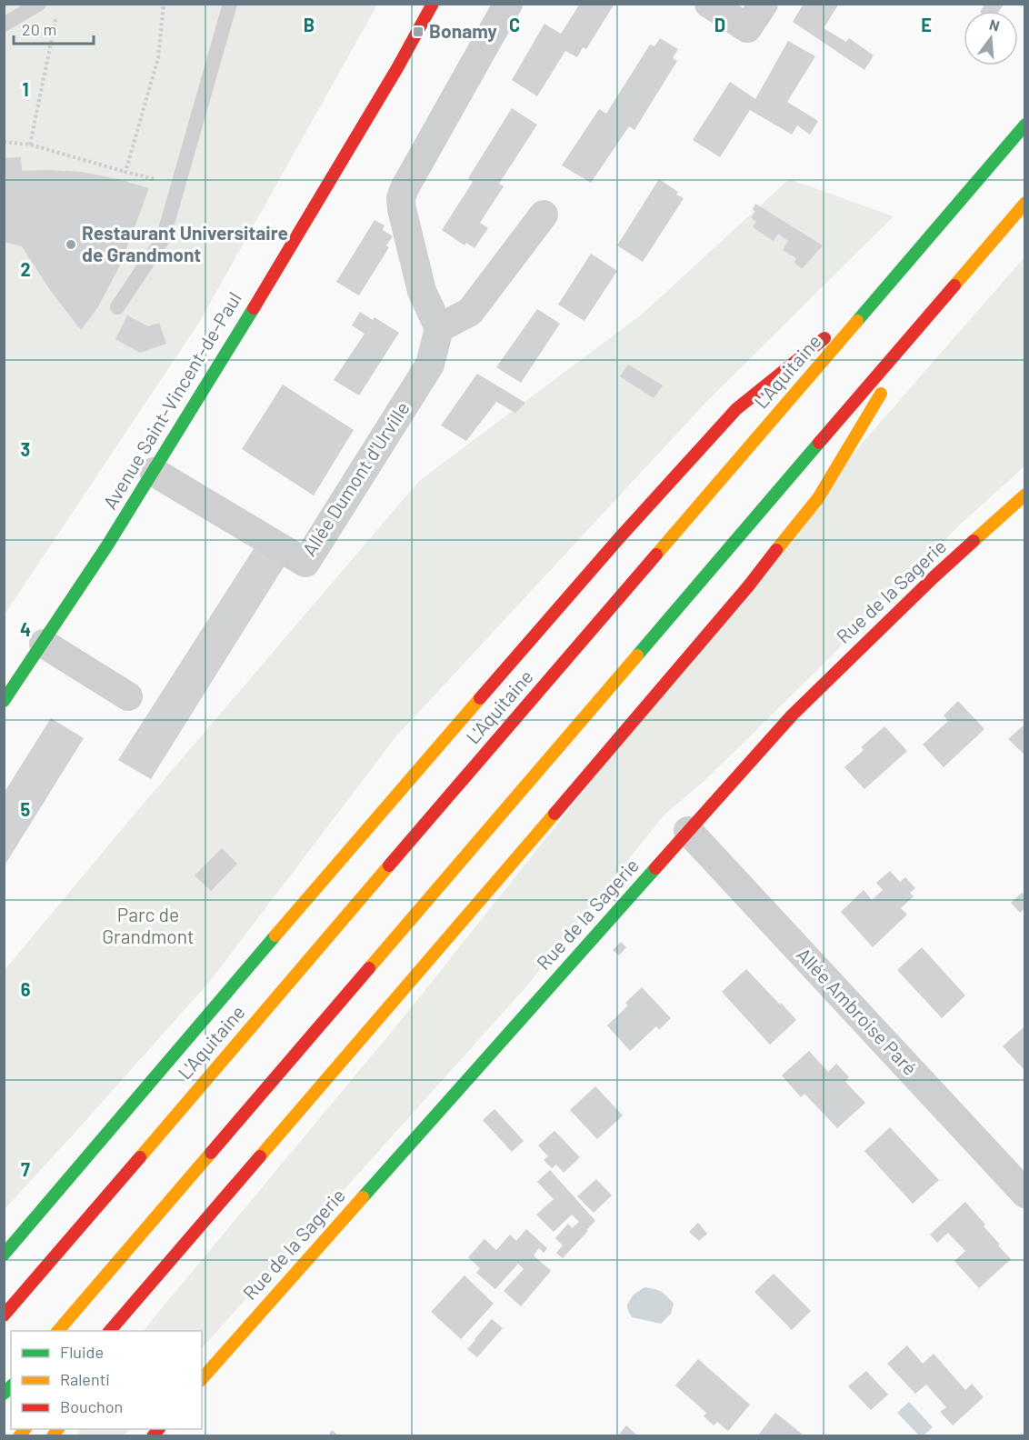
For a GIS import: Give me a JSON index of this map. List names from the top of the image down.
{
  "streets": {
    "main road": ["L'Aquitaine", "Avenue Saint-Vincent-de-Paul", "Rue de la Sagerie"],
    "street": ["Allée Dumont d'Urville", "Allée Ambroise Paré"]
  },
  "crossings": [
    ["Avenue Saint-Vincent-de-Paul", "Allée Dumont d'Urville"],
    ["Rue de la Sagerie", "Allée Ambroise Paré"]
  ],
  "parks": ["Parc de Grandmont"],
  "places": {
    "transit": ["Bonamy"],
    "other": ["Restaurant Universitaire de Grandmont"]
  },
  "legend": ["Fluide", "Ralenti", "Bouchon"],
  "scale_bar": "20 m",
  "north": "top",
  "grid": {
    "columns": [
      "B",
      "C",
      "D",
      "E"
    ],
    "rows": [
      "1",
      "2",
      "3",
      "4",
      "5",
      "6",
      "7"
    ]
  }
}
